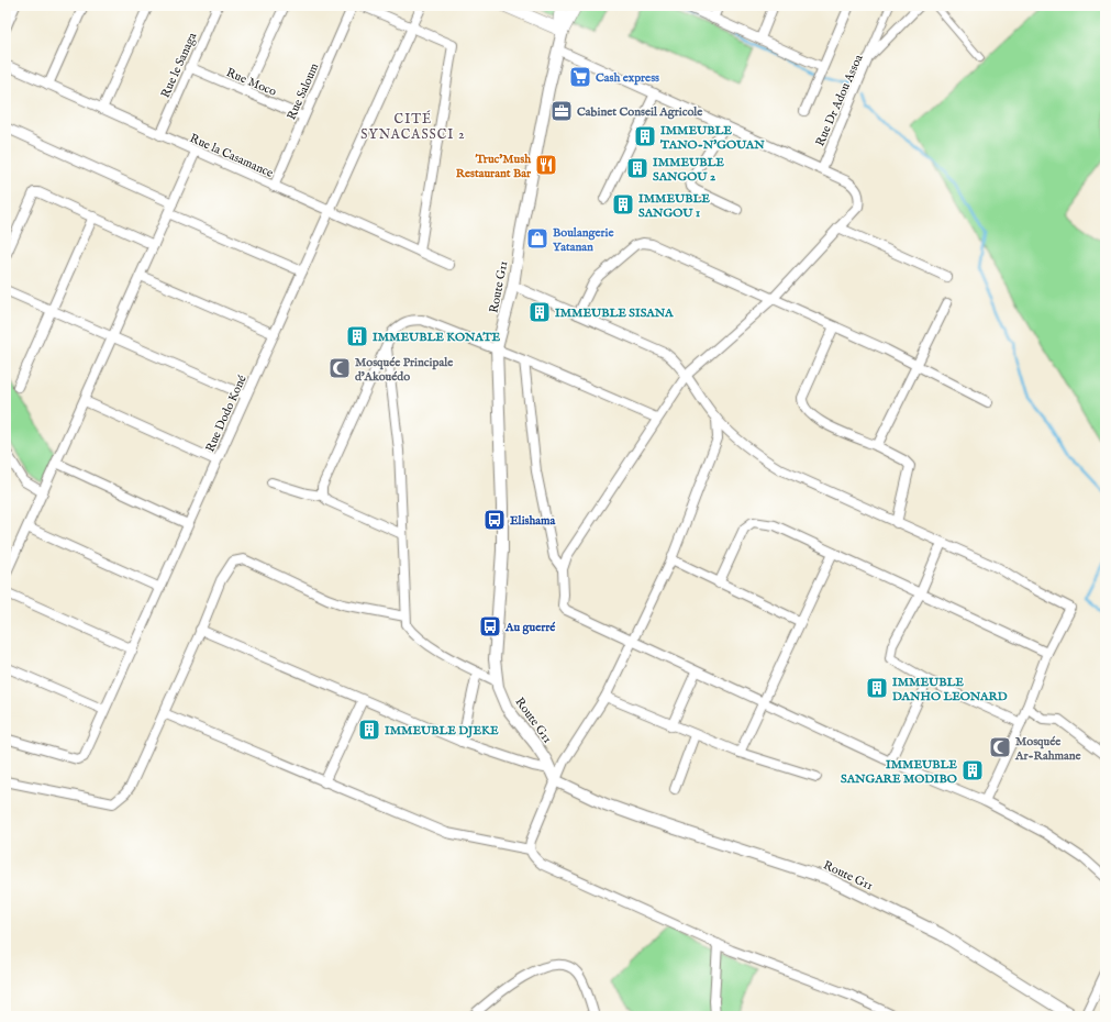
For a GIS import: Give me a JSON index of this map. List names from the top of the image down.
{
  "streets": {
    "street": [
      "Rue le Sanaga",
      "Rue Moco",
      "Rue Saloum",
      "Rue Dr Adou Assoa",
      "Rue la Casamance",
      "Route G11",
      "Rue Dodo Koné"
    ]
  },
  "crossings": [
    ["Rue le Sanaga", "Rue Moco"],
    ["Rue le Sanaga", "Rue la Casamance"],
    ["Rue Moco", "Rue Saloum"],
    ["Rue Saloum", "Rue la Casamance"],
    ["Rue la Casamance", "Rue Dodo Koné"]
  ],
  "districts": ["CITÉ SYNACASSCI 2"],
  "places": {
    "supermarket": ["Cash express"],
    "office": ["Cabinet Conseil Agricole"],
    "building": [
      "IMMEUBLE TANO-N'GOUAN",
      "IMMEUBLE SANGOU 2",
      "IMMEUBLE SANGOU 1",
      "IMMEUBLE SISANA",
      "IMMEUBLE KONATE",
      "IMMEUBLE DANHO LEONARD",
      "IMMEUBLE DJEKE",
      "IMMEUBLE SANGARE MODIBO"
    ],
    "restaurant": ["Truc'Mush Restaurant Bar"],
    "shop": ["Boulangerie Yatanan"],
    "mosque": ["Mosquée Principale d'Akouédo", "Mosquée Ar-Rahmane"],
    "bus stop": ["Elishama", "Au guerré"]
  }
}
